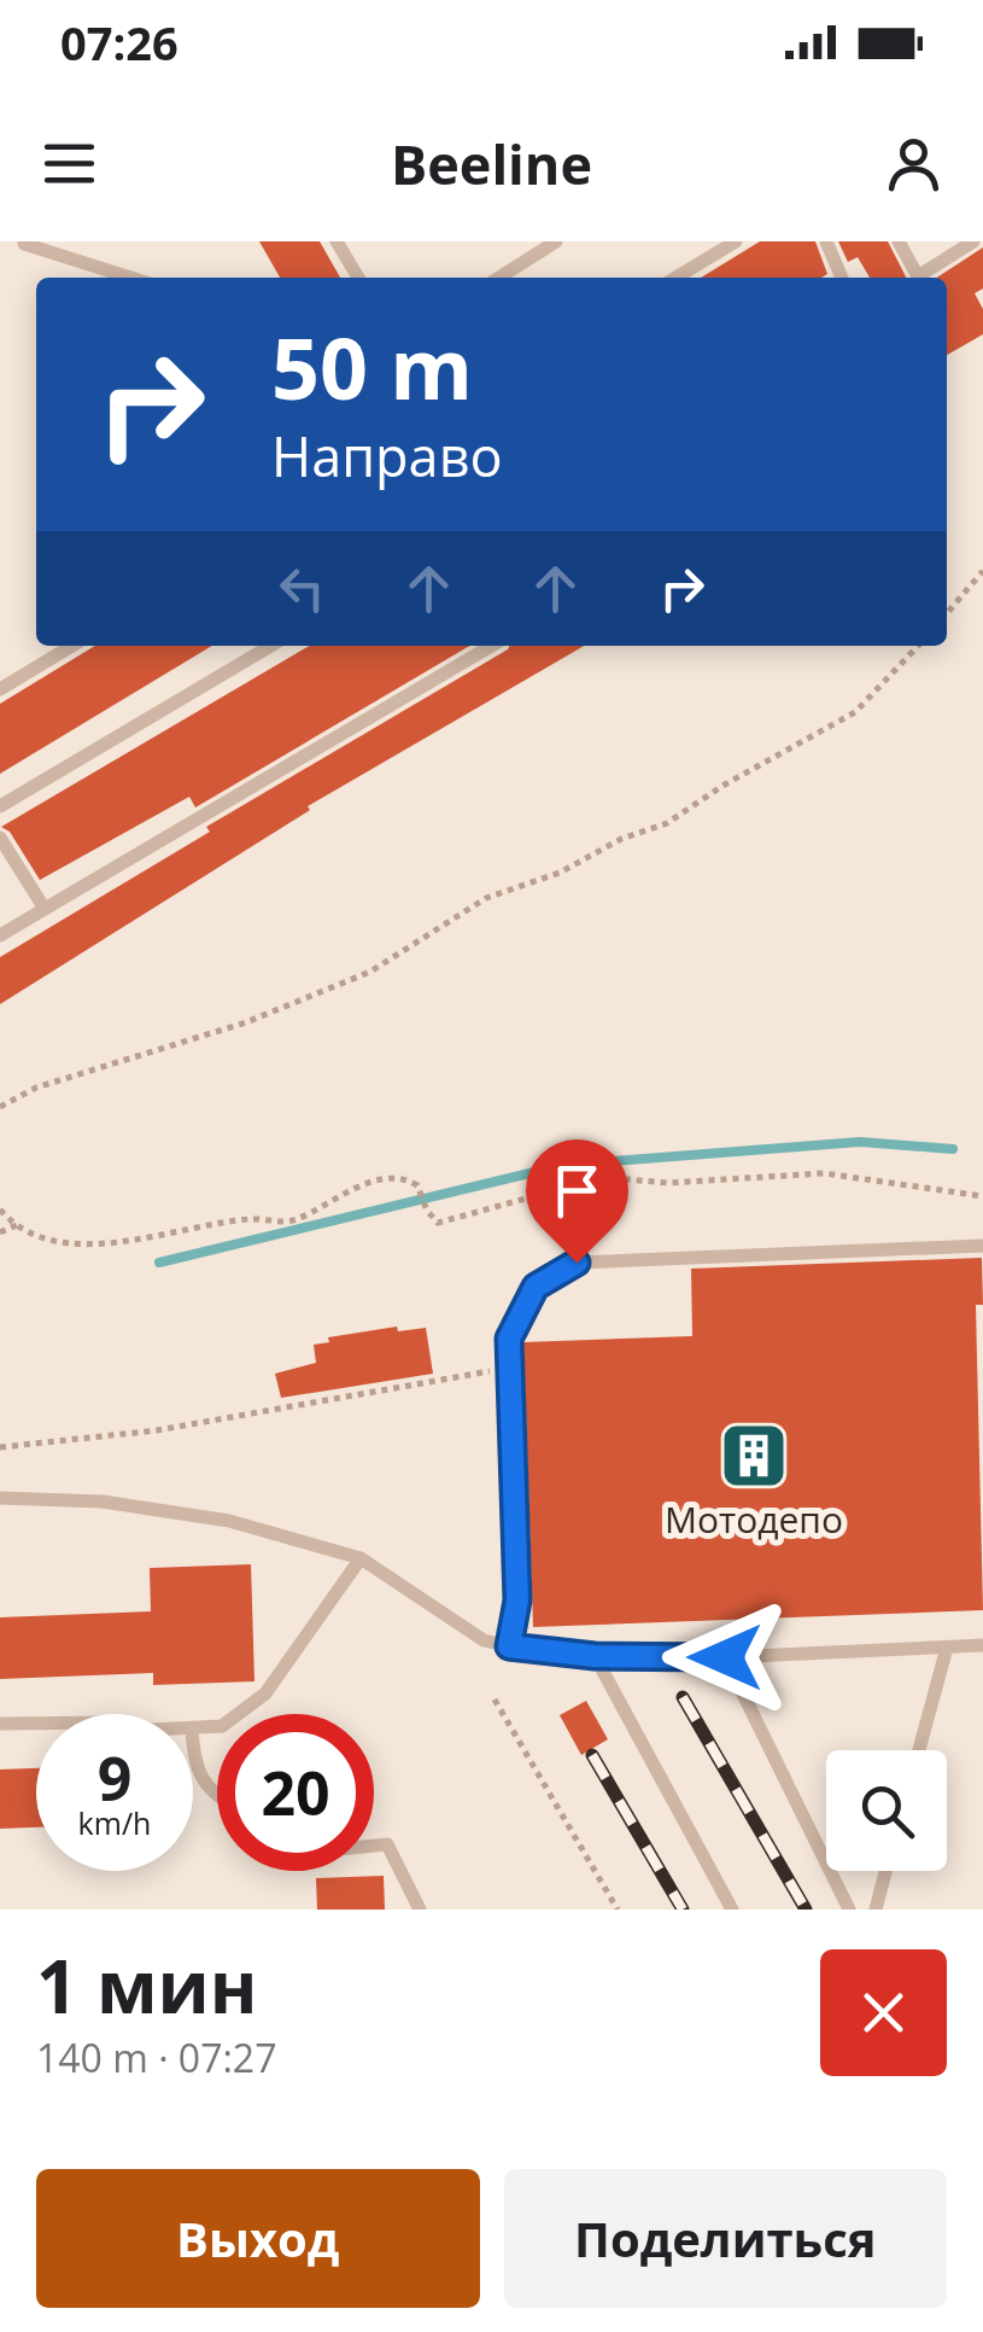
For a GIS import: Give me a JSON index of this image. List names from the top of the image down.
{
  "places": {
    "building": ["Мотодепо"]
  },
  "page": {
    "status": "07:26",
    "header": "Beeline",
    "turn": ["50 m", "Направо"],
    "speed": "9 km/h",
    "limit": "20",
    "heading": ["1 мин", "140 m · 07:27"],
    "buttons": ["Выход", "Поделиться"]
  }
}
